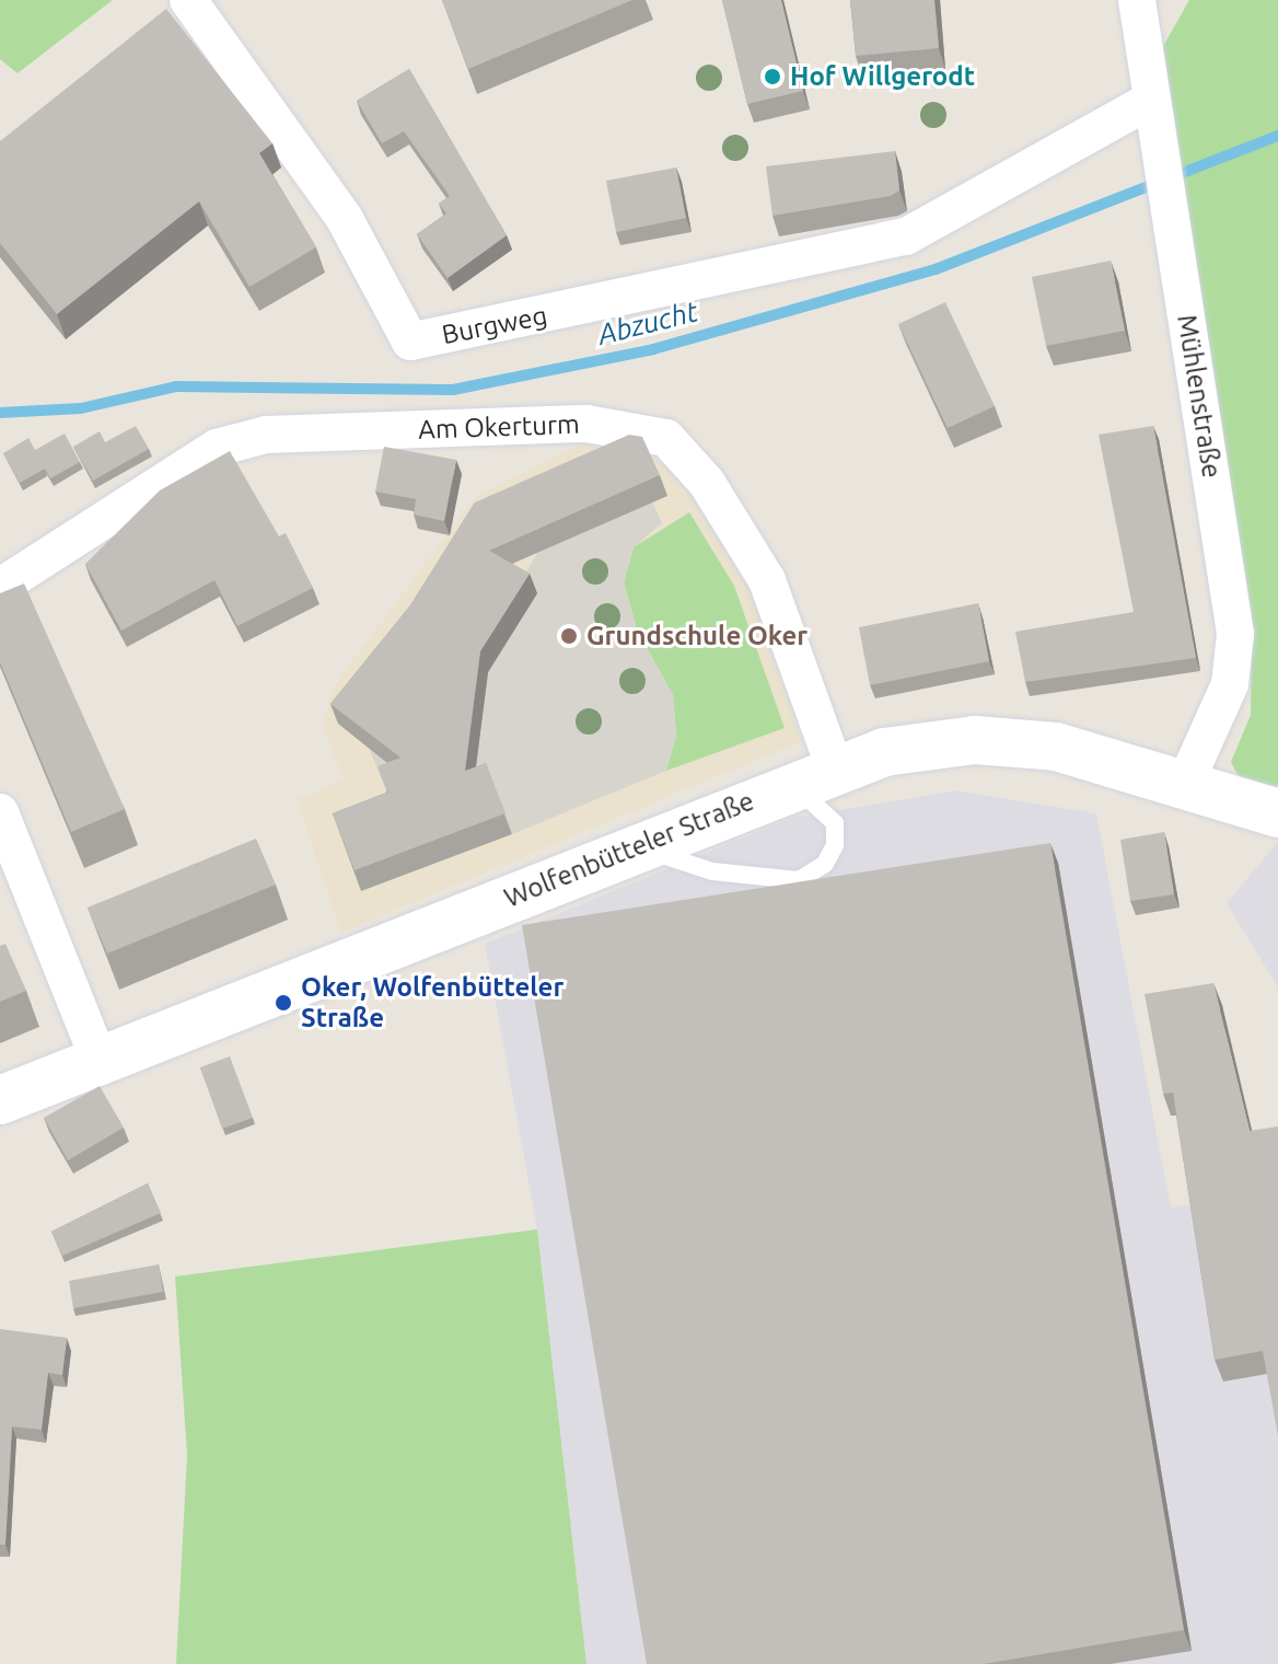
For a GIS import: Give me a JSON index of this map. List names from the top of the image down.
{
  "streets": {
    "main road": ["Wolfenbütteler Straße"],
    "street": ["Burgweg", "Mühlenstraße", "Am Okerturm"]
  },
  "crossings": [
    ["Burgweg", "Mühlenstraße"],
    ["Mühlenstraße", "Wolfenbütteler Straße"],
    ["Am Okerturm", "Wolfenbütteler Straße"]
  ],
  "water": ["Abzucht"],
  "places": ["Hof Willgerodt", "Grundschule Oker", "Oker, Wolfenbütteler Straße"]
}
